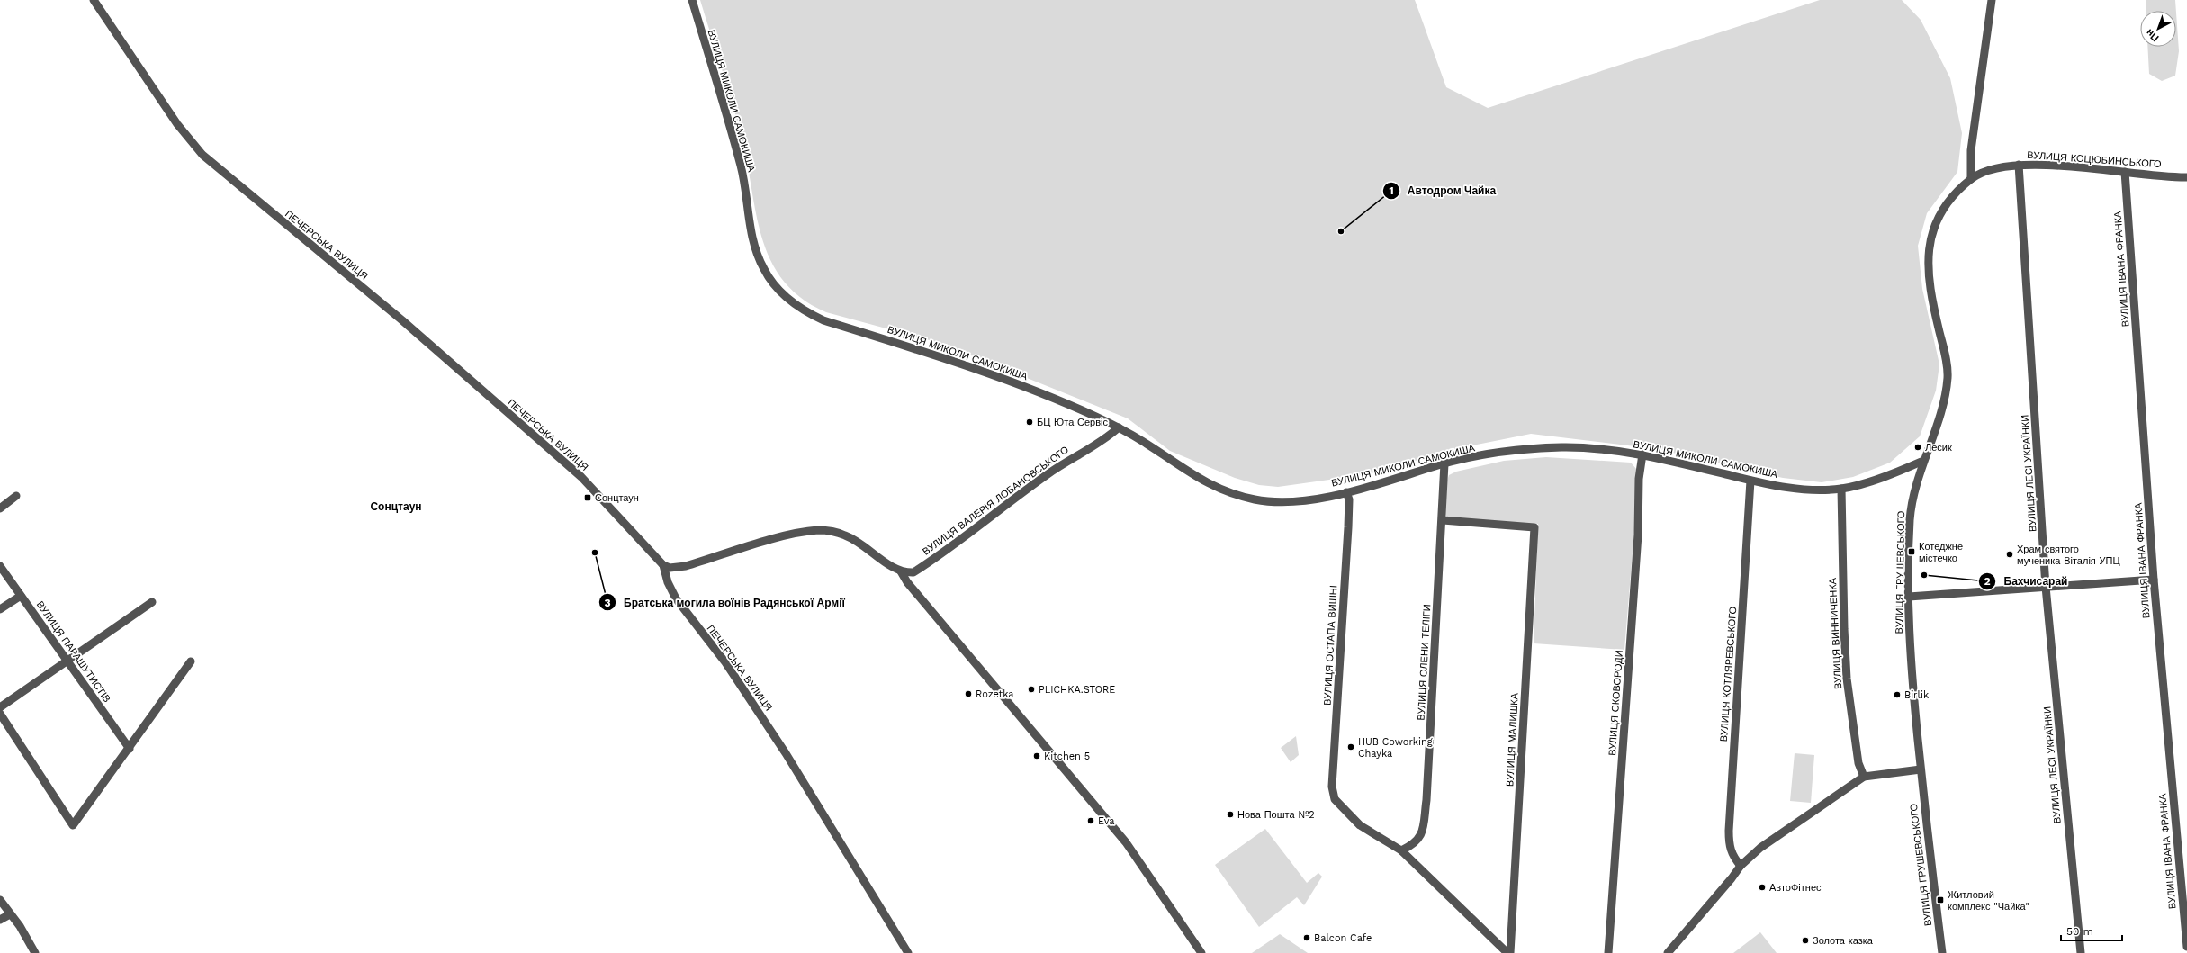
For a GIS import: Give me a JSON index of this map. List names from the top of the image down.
{
  "streets": {
    "street": [
      "ВУЛИЦЯ МИКОЛИ САМОКИША",
      "ВУЛИЦЯ КОЦЮБИНСЬКОГО",
      "ПЕЧЕРСЬКА ВУЛИЦЯ",
      "ВУЛИЦЯ ІВАНА ФРАНКА",
      "ВУЛИЦЯ ЛЕСІ УКРАЇНКИ",
      "ВУЛИЦЯ ВАЛЕРІЯ ЛОБАНОВСЬКОГО",
      "ВУЛИЦЯ ГРУШЕВСЬКОГО",
      "ВУЛИЦЯ ВИННИЧЕНКА",
      "ВУЛИЦЯ ОСТАПА ВИШНІ",
      "ВУЛИЦЯ ПАРАШУТИСТІВ",
      "ВУЛИЦЯ ОЛЕНИ ТЕЛІГИ",
      "ВУЛИЦЯ КОТЛЯРЕВСЬКОГО",
      "ВУЛИЦЯ СКОВОРОДИ",
      "ВУЛИЦЯ МАЛИШКА"
    ]
  },
  "crossings": [
    ["ВУЛИЦЯ МИКОЛИ САМОКИША", "ВУЛИЦЯ ВАЛЕРІЯ ЛОБАНОВСЬКОГО"],
    ["ВУЛИЦЯ МИКОЛИ САМОКИША", "ВУЛИЦЯ ГРУШЕВСЬКОГО"],
    ["ВУЛИЦЯ МИКОЛИ САМОКИША", "ВУЛИЦЯ ВИННИЧЕНКА"],
    ["ВУЛИЦЯ МИКОЛИ САМОКИША", "ВУЛИЦЯ ОСТАПА ВИШНІ"],
    ["ВУЛИЦЯ МИКОЛИ САМОКИША", "ВУЛИЦЯ ОЛЕНИ ТЕЛІГИ"],
    ["ВУЛИЦЯ МИКОЛИ САМОКИША", "ВУЛИЦЯ КОТЛЯРЕВСЬКОГО"],
    ["ВУЛИЦЯ МИКОЛИ САМОКИША", "ВУЛИЦЯ СКОВОРОДИ"],
    ["ВУЛИЦЯ КОЦЮБИНСЬКОГО", "ВУЛИЦЯ ІВАНА ФРАНКА"],
    ["ВУЛИЦЯ КОЦЮБИНСЬКОГО", "ВУЛИЦЯ ЛЕСІ УКРАЇНКИ"],
    ["ВУЛИЦЯ КОЦЮБИНСЬКОГО", "ВУЛИЦЯ ГРУШЕВСЬКОГО"],
    ["ВУЛИЦЯ ОСТАПА ВИШНІ", "ВУЛИЦЯ ОЛЕНИ ТЕЛІГИ"],
    ["ВУЛИЦЯ ОЛЕНИ ТЕЛІГИ", "ВУЛИЦЯ МАЛИШКА"]
  ],
  "districts": ["Сонцтаун"],
  "places": {
    "other": [
      "Автодром Чайка",
      "БЦ Юта Сервіс",
      "Лесик",
      "Братська могила воїнів Радянської Армії",
      "Храм святого мученика Віталія УПЦ",
      "Бахчисарай",
      "PLICHKA.STORE",
      "Rozetka",
      "Birlik",
      "HUB Coworking Chayka",
      "Kitchen 5",
      "Нова Пошта №2",
      "Eva",
      "АвтоФітнес",
      "Balcon Cafe",
      "Золота казка"
    ],
    "transit": ["Сонцтаун", "Котеджне містечко", "Житловий комплекс \"Чайка\""]
  },
  "scale_bar": "50 m",
  "north": "bottom left"
}
